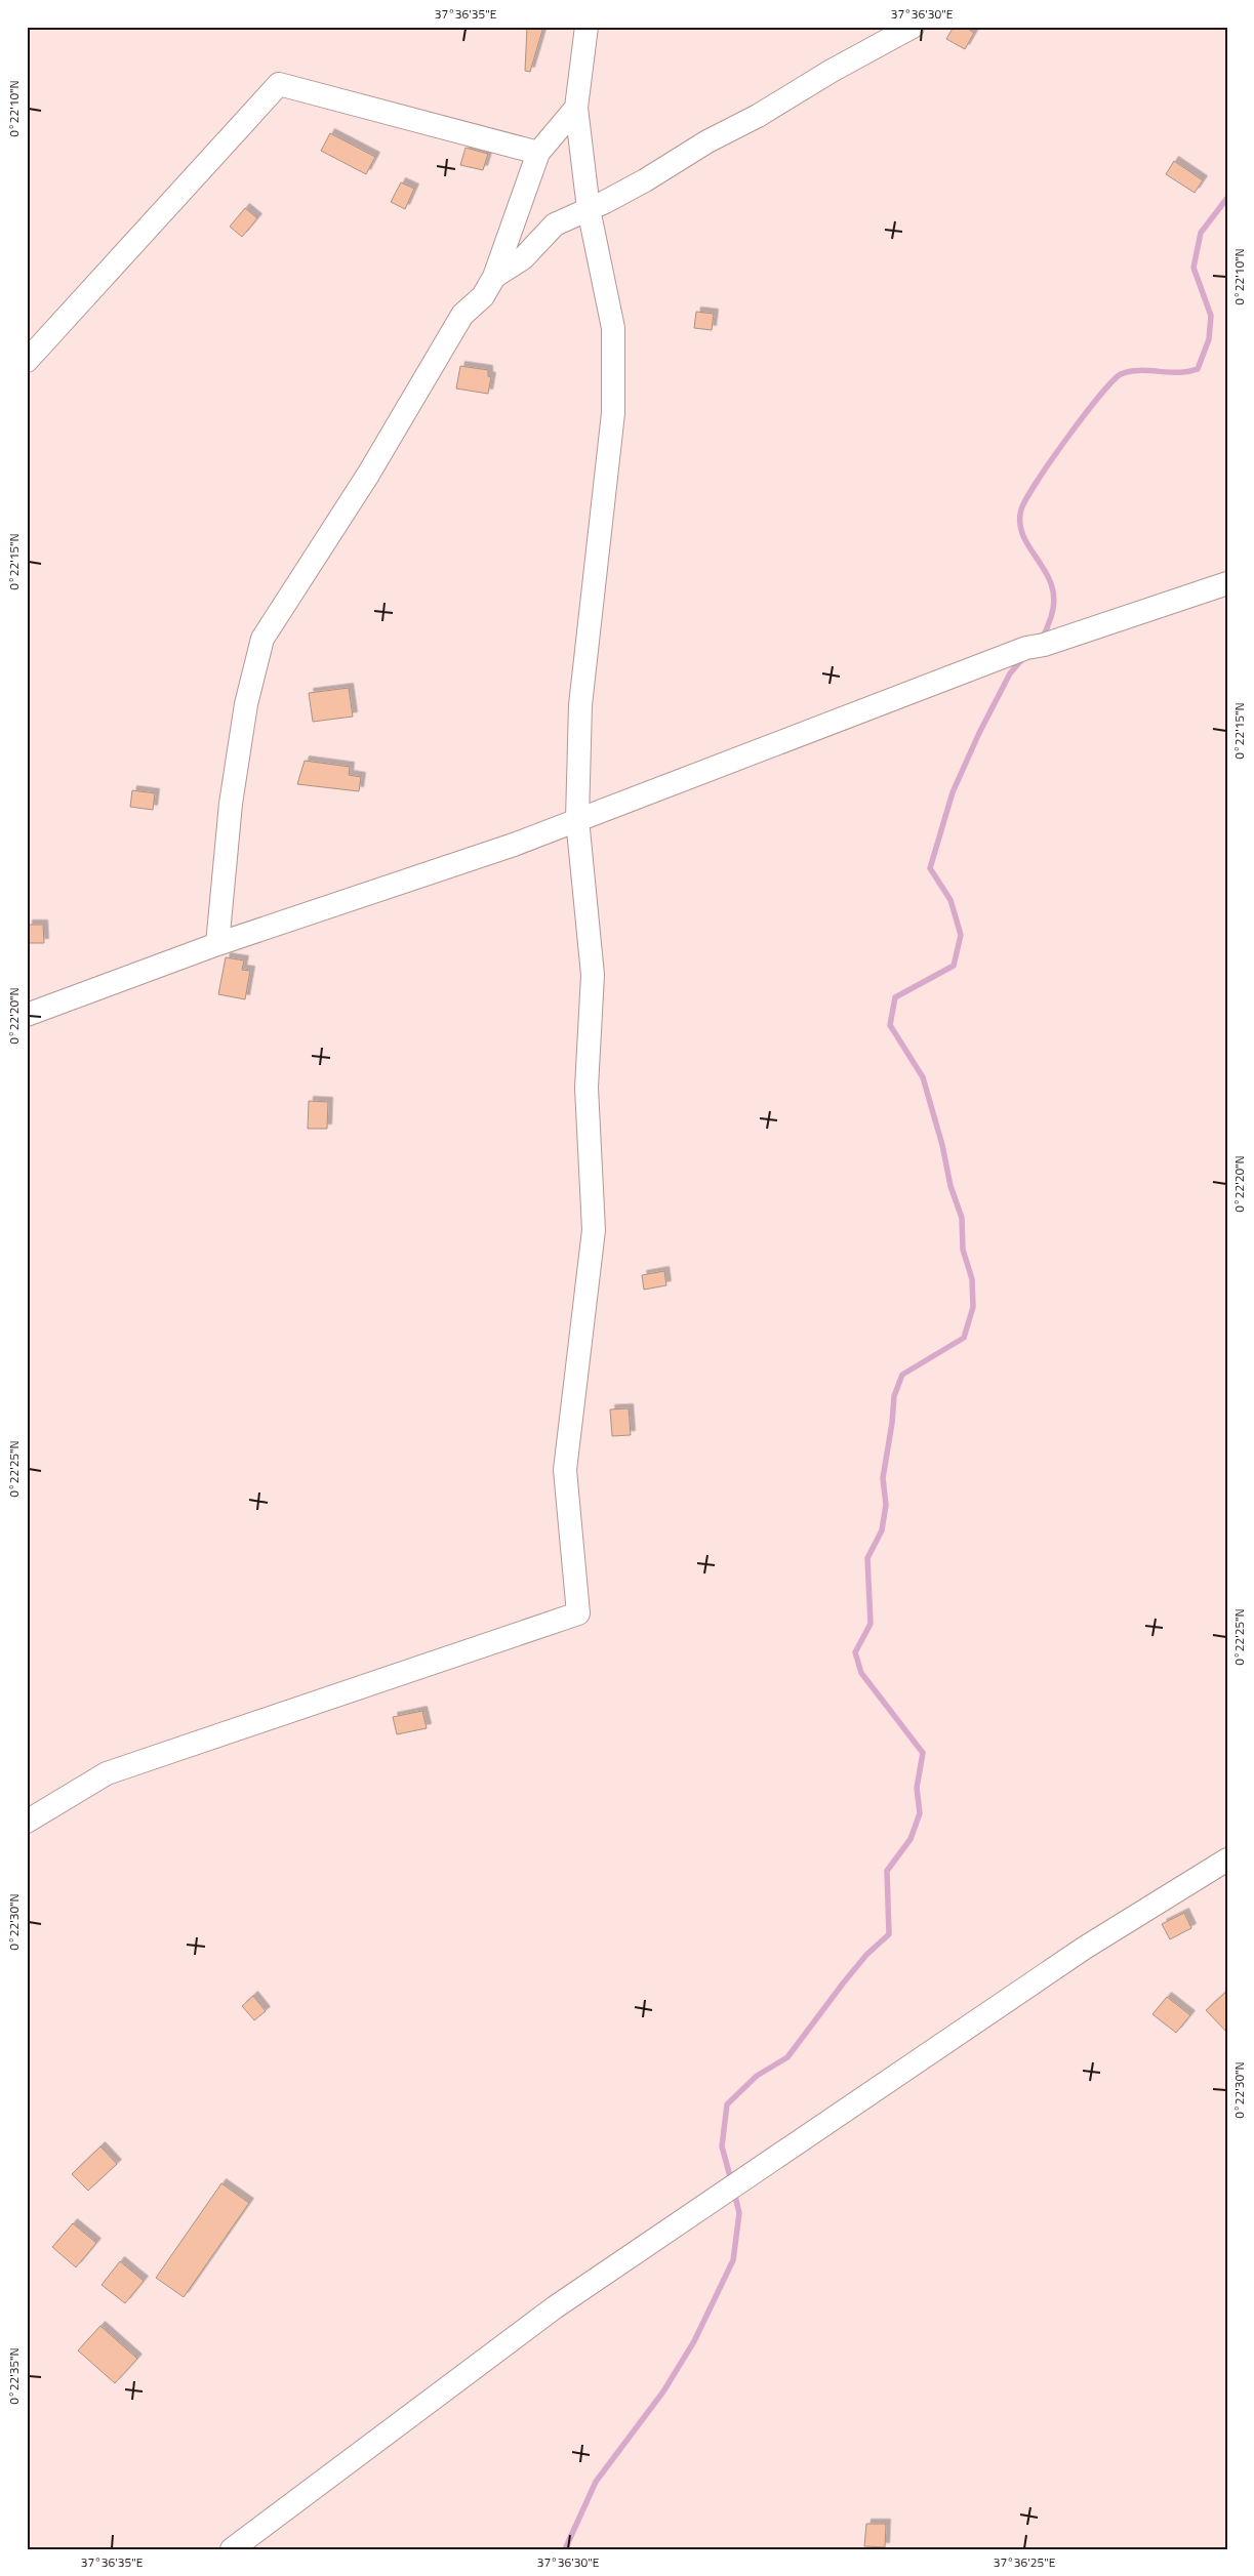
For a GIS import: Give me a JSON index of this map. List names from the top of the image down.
{
  "coordinates": [
    "37°36'35\"E",
    "37°36'30\"E",
    "0°22'10\"N",
    "0°22'15\"N",
    "0°22'20\"N",
    "0°22'25\"N",
    "0°22'30\"N",
    "0°22'35\"N",
    "37°36'25\"E"
  ]
}
